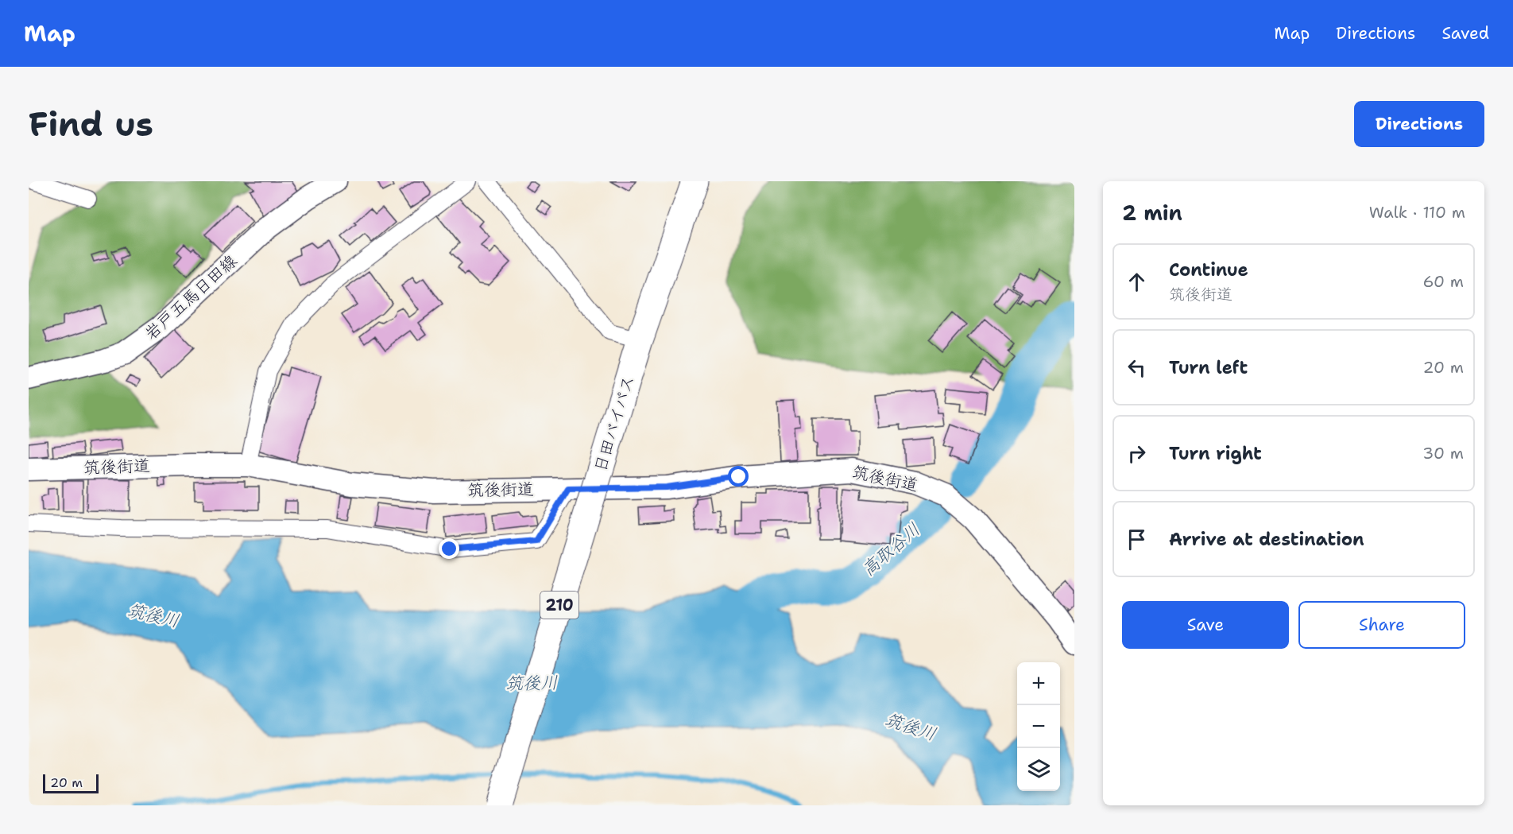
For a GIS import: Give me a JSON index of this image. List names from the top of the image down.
{
  "streets": {
    "highway": ["日田バイパス", "210"],
    "street": ["岩戸五馬日田線", "筑後街道"]
  },
  "water": ["高取谷川", "筑後川"],
  "scale_bar": "20 m",
  "page": {
    "header": "Map",
    "nav": ["Map", "Directions", "Saved"],
    "buttons": [
      "Directions",
      ["Save", "Share"]
    ],
    "title": "Find us",
    "heading": ["2 min", "Walk · 110 m"],
    "list": [
      ["Continue", "筑後街道", "60 m"],
      ["Turn left", "20 m"],
      ["Turn right", "30 m"],
      "Arrive at destination"
    ],
    "map_buttons": ["+", "−"],
    "scale": "20 m"
  }
}
